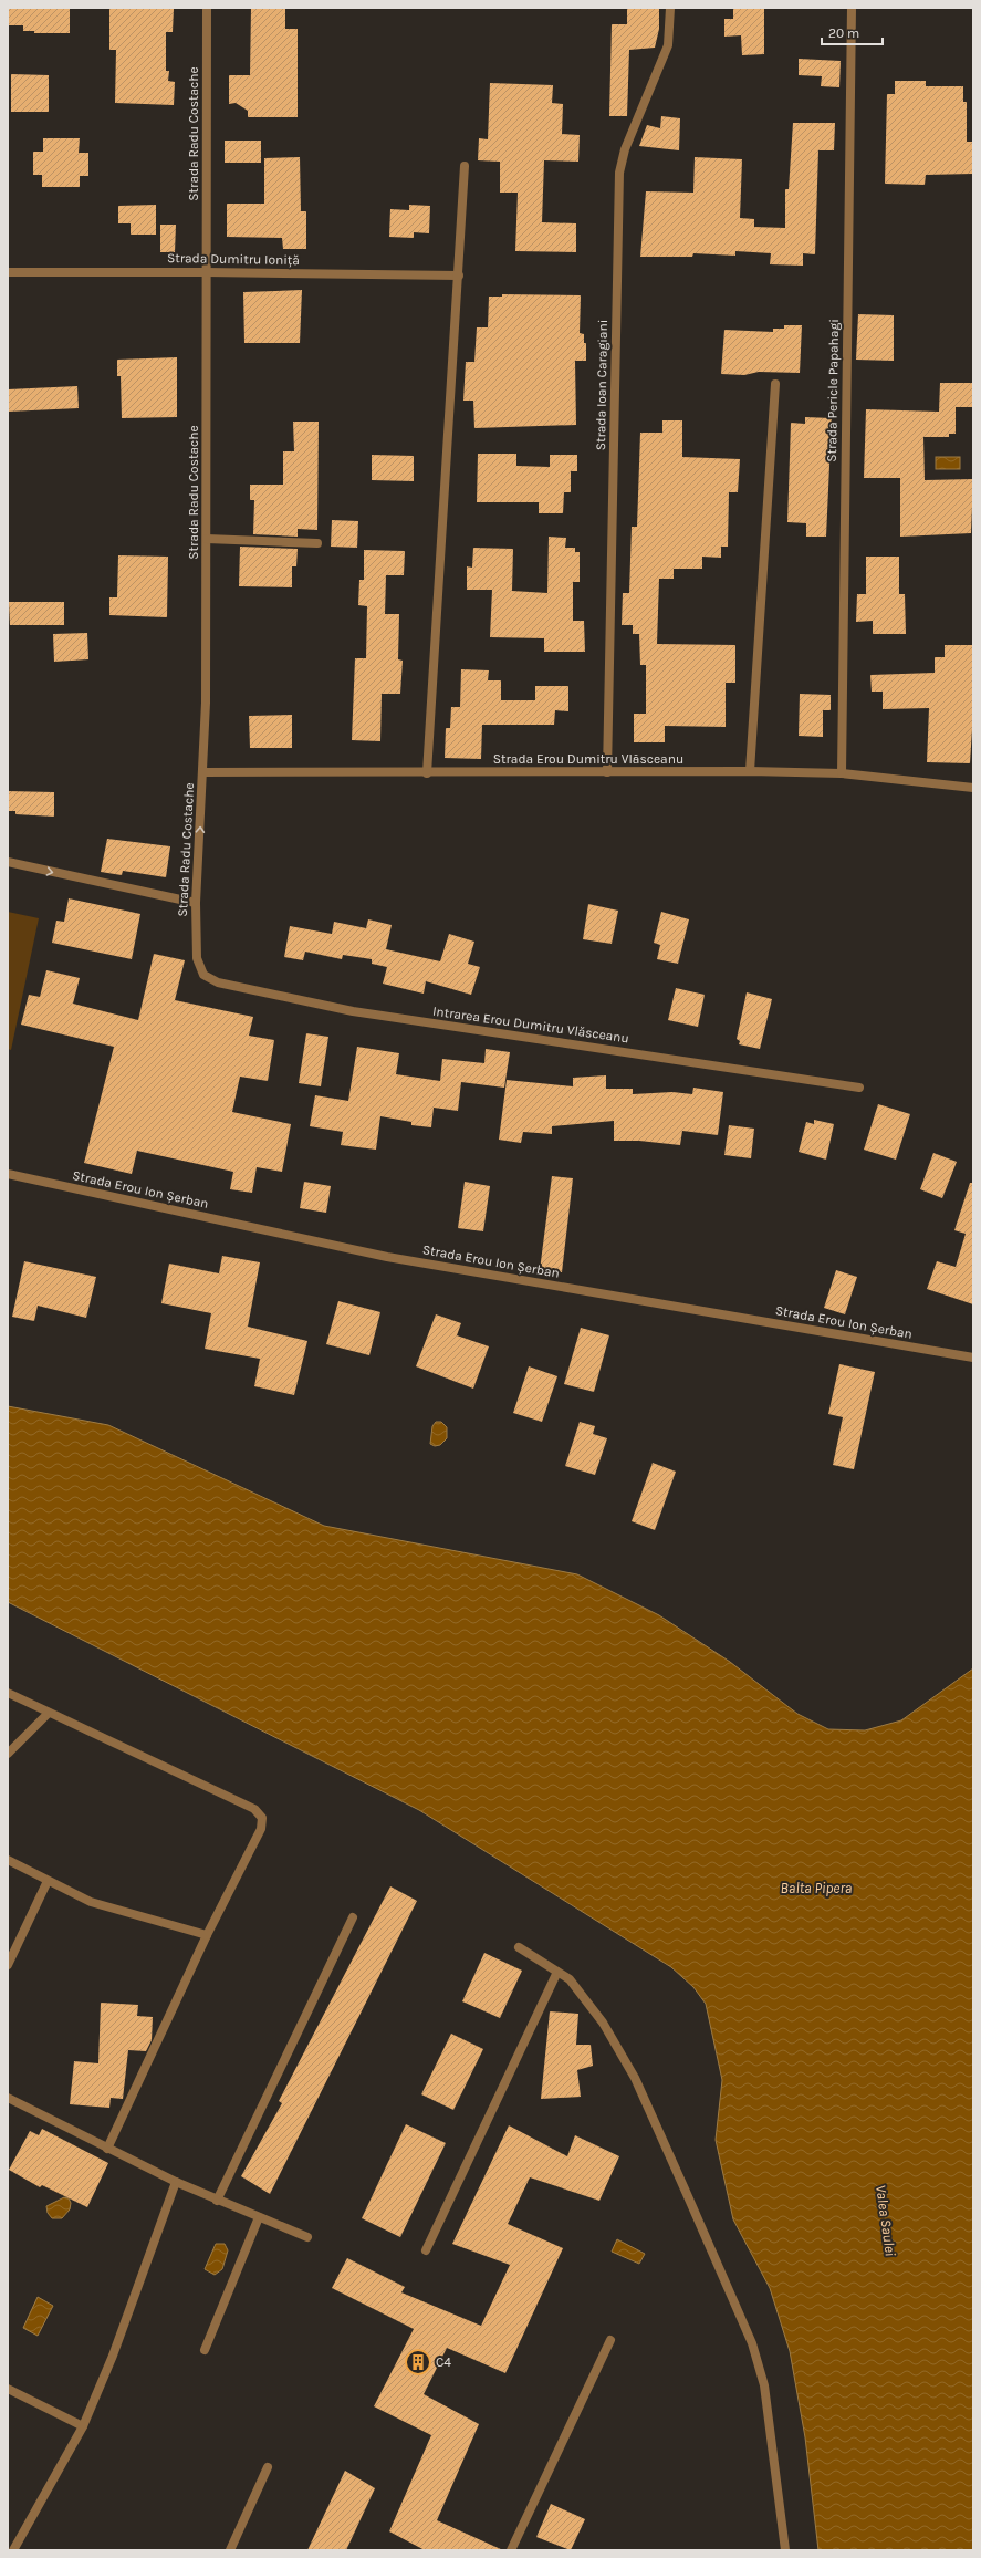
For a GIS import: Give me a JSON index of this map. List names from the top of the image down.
{
  "streets": {
    "street": [
      "Strada Radu Costache",
      "Strada Dumitru Ioniță",
      "Strada Ioan Caragiani",
      "Strada Pericle Papahagi",
      "Strada Erou Dumitru Vlăsceanu",
      "Intrarea Erou Dumitru Vlăsceanu",
      "Strada Erou Ion Șerban"
    ]
  },
  "crossings": [
    ["Strada Radu Costache", "Strada Dumitru Ioniță"],
    ["Strada Radu Costache", "Strada Erou Dumitru Vlăsceanu"],
    ["Strada Radu Costache", "Intrarea Erou Dumitru Vlăsceanu"],
    ["Strada Ioan Caragiani", "Strada Erou Dumitru Vlăsceanu"],
    ["Strada Pericle Papahagi", "Strada Erou Dumitru Vlăsceanu"]
  ],
  "water": ["Balta Pipera", "Valea Saulei"],
  "places": {
    "building": ["C4"]
  },
  "scale_bar": "20 m"
}
